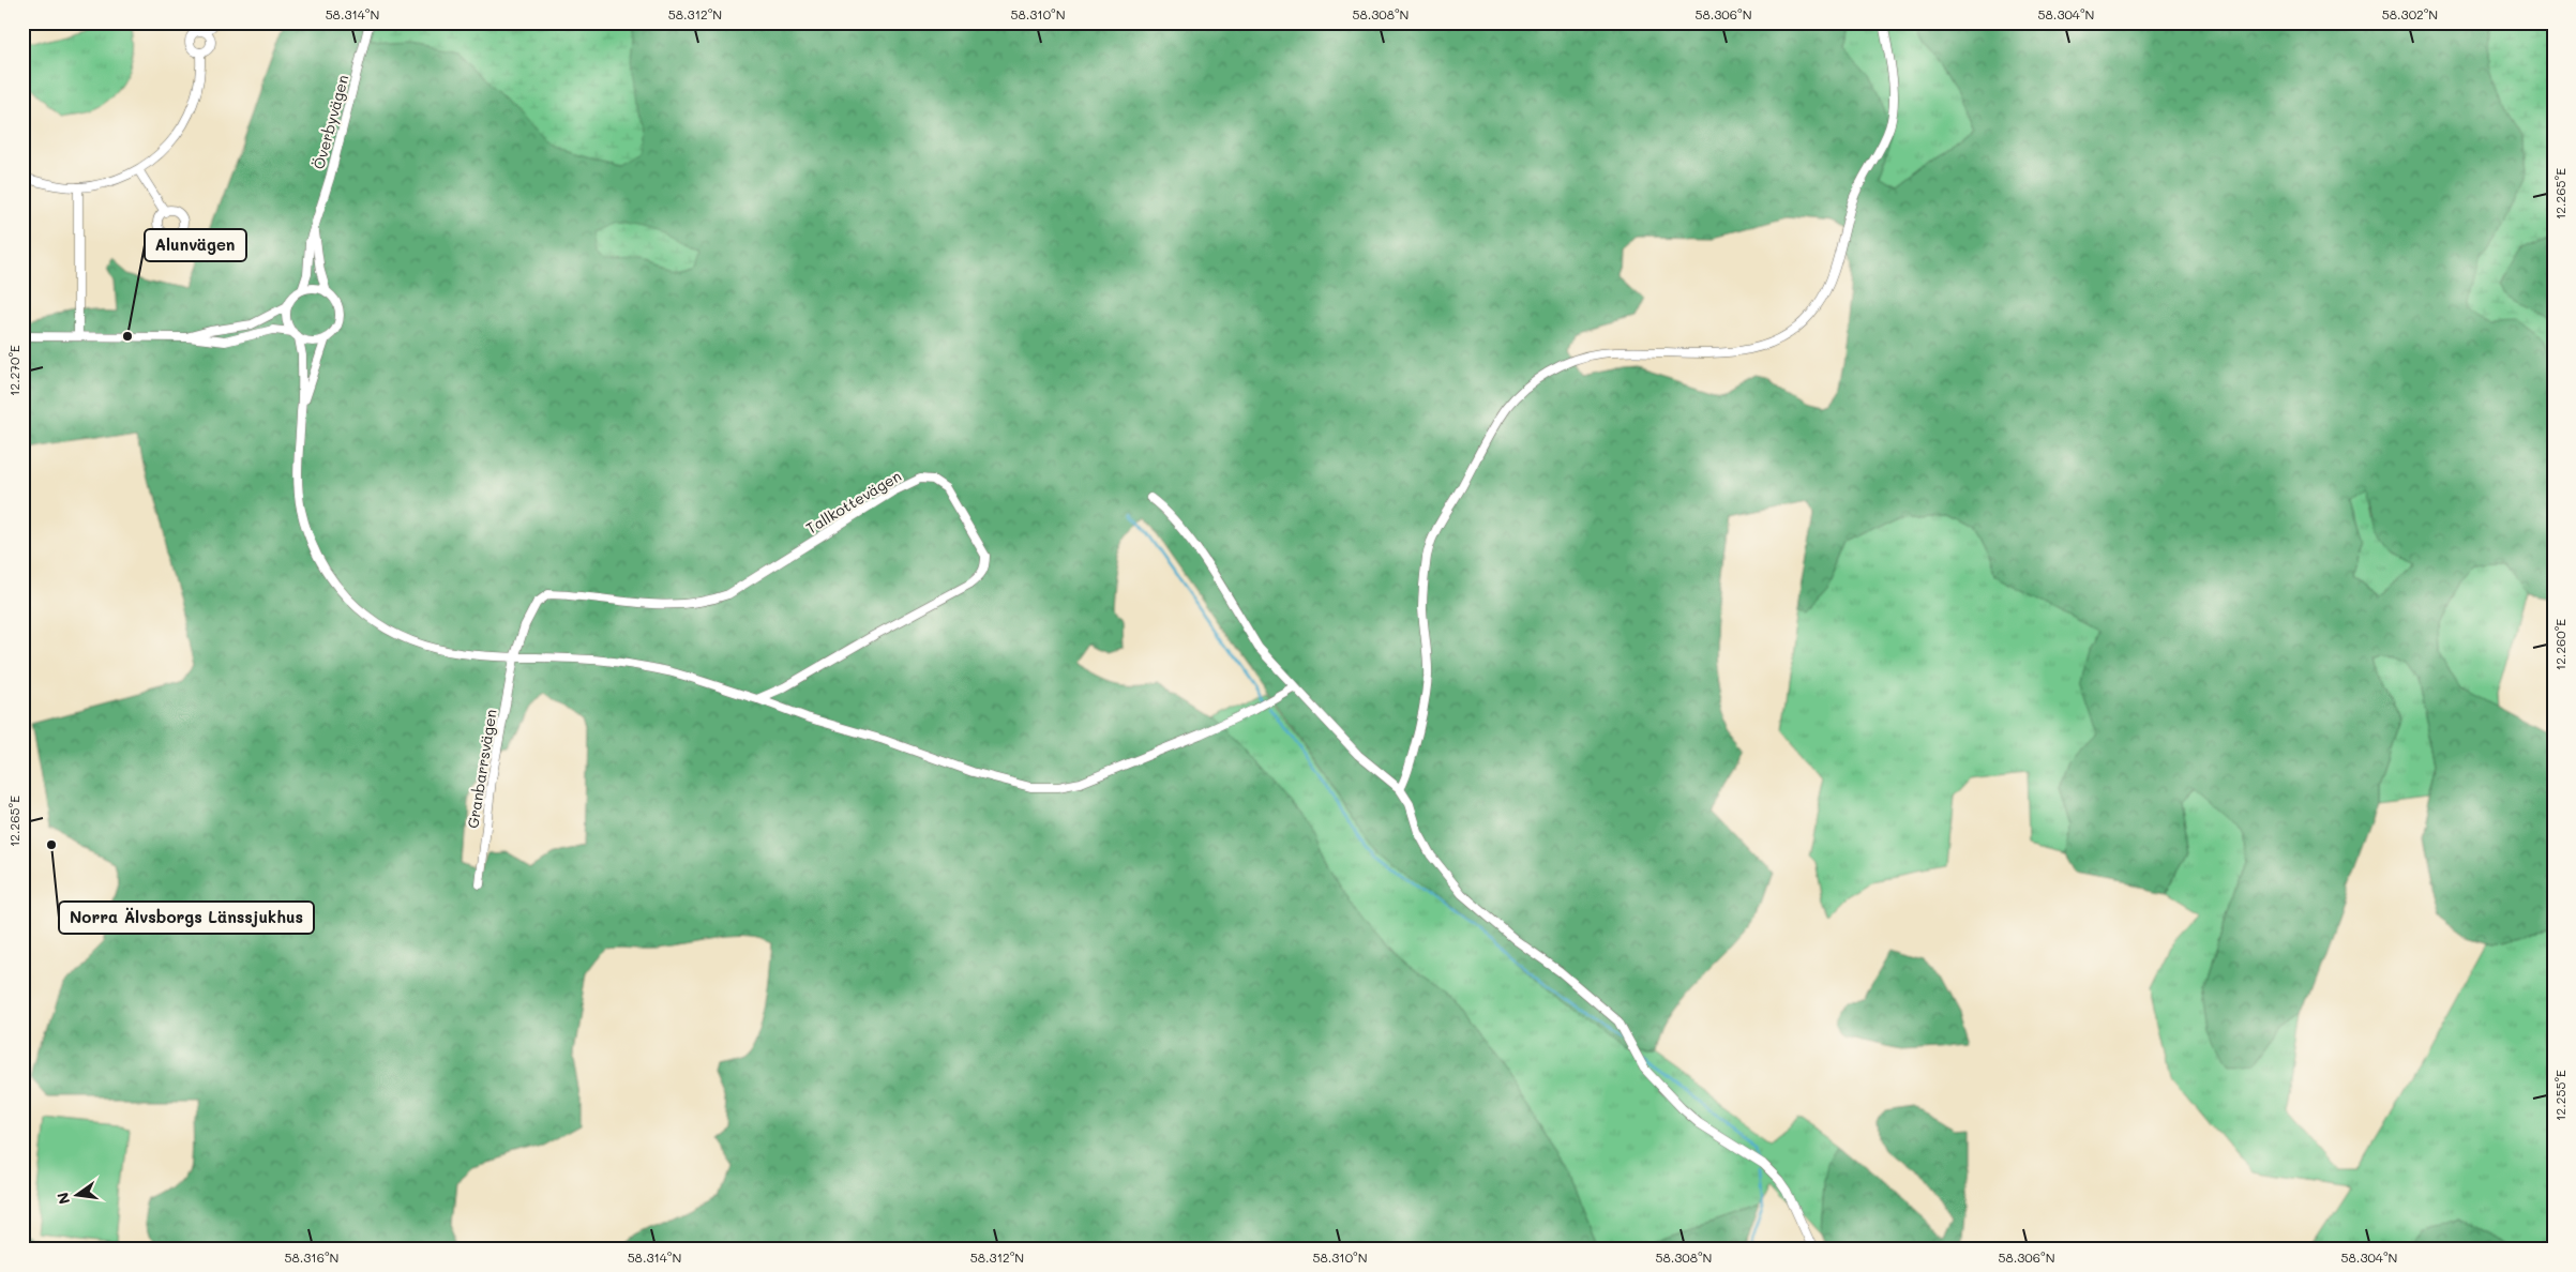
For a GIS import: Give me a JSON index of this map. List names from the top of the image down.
{
  "streets": {
    "street": ["Överbyvägen", "Tallkottevägen", "Granbarrsvägen"]
  },
  "crossings": [
    ["Tallkottevägen", "Granbarrsvägen"]
  ],
  "places": ["Alunvägen", "Norra Älvsborgs Länssjukhus"],
  "north": "left",
  "coordinates": [
    "58.314°N",
    "58.312°N",
    "58.310°N",
    "58.308°N",
    "58.306°N",
    "58.304°N",
    "58.302°N",
    "12.265°E",
    "12.270°E",
    "12.260°E",
    "12.255°E",
    "58.316°N"
  ]
}
